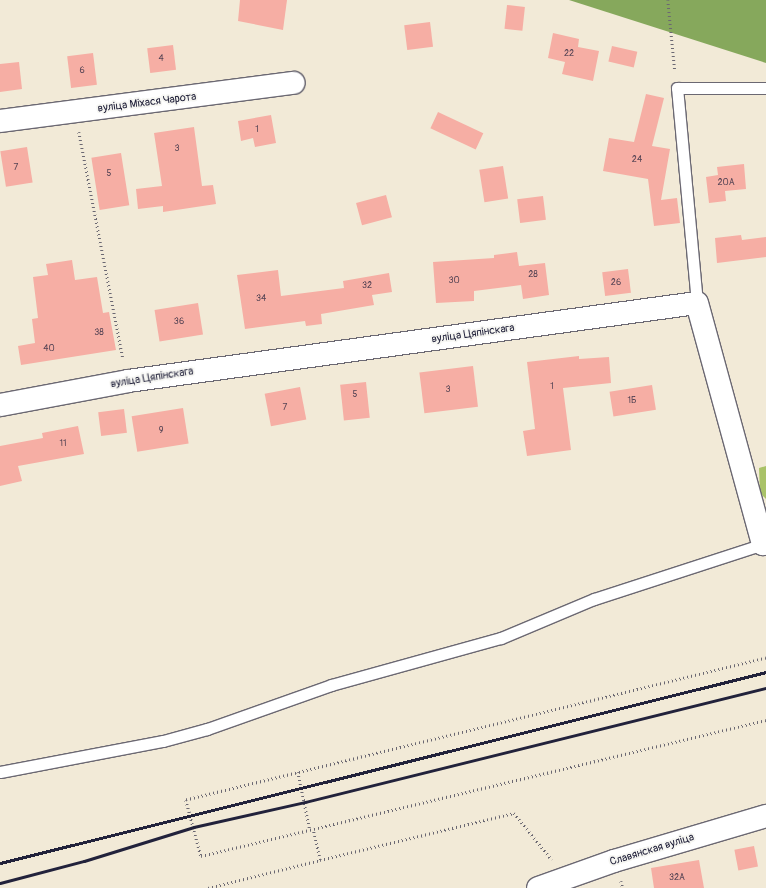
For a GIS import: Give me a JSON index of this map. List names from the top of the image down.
{
  "streets": {
    "street": ["вуліца Міхася Чарота", "вуліца Цяпінскага", "Славянская вуліца"]
  },
  "house_numbers": [
    "22",
    "4",
    "6",
    "1",
    "3",
    "24",
    "7",
    "5",
    "20А",
    "28",
    "30",
    "26",
    "32",
    "34",
    "36",
    "38",
    "40",
    "1",
    "3",
    "5",
    "1Б",
    "7",
    "9",
    "11",
    "32А"
  ]
}
